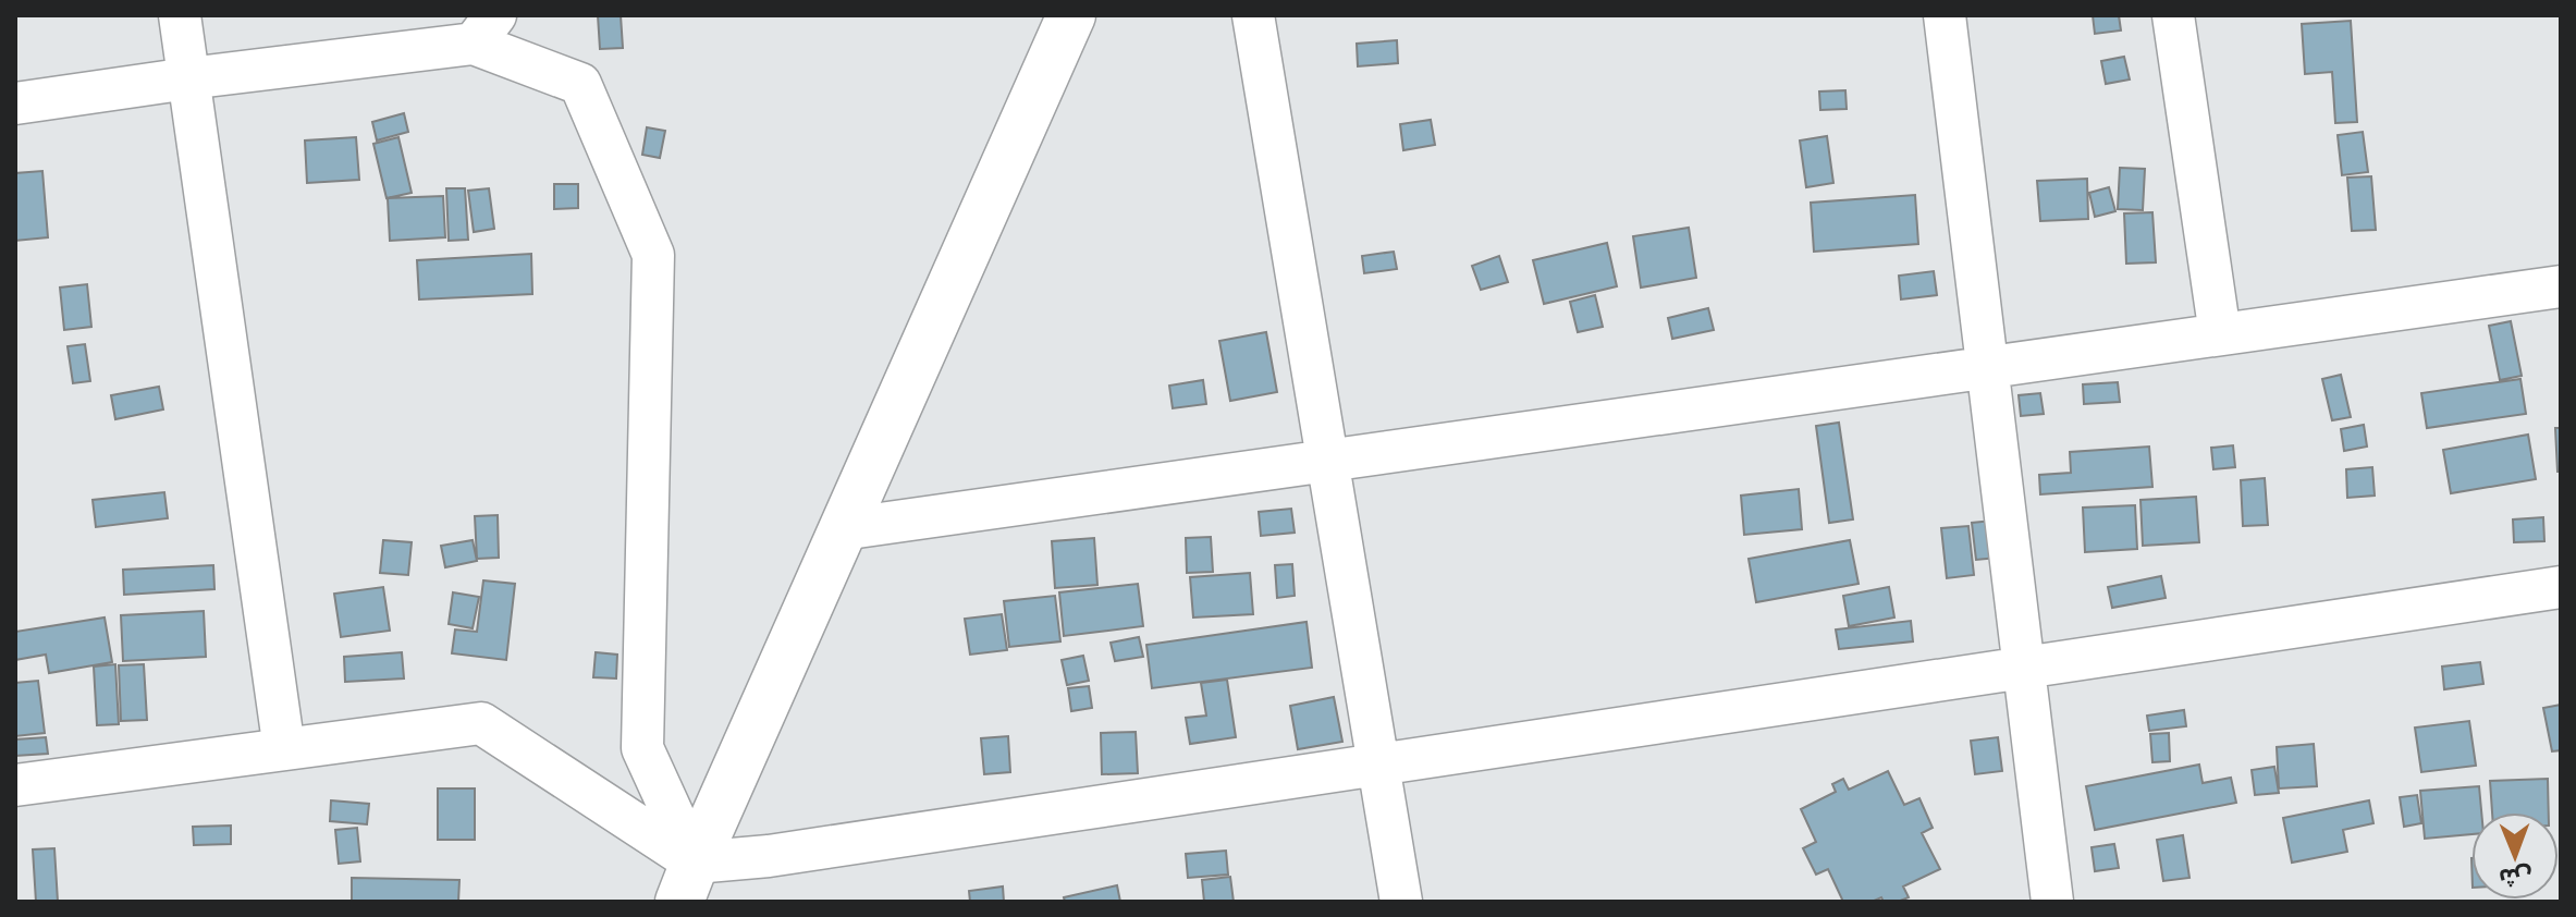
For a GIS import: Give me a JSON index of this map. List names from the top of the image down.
{
  "north": "bottom"
}
